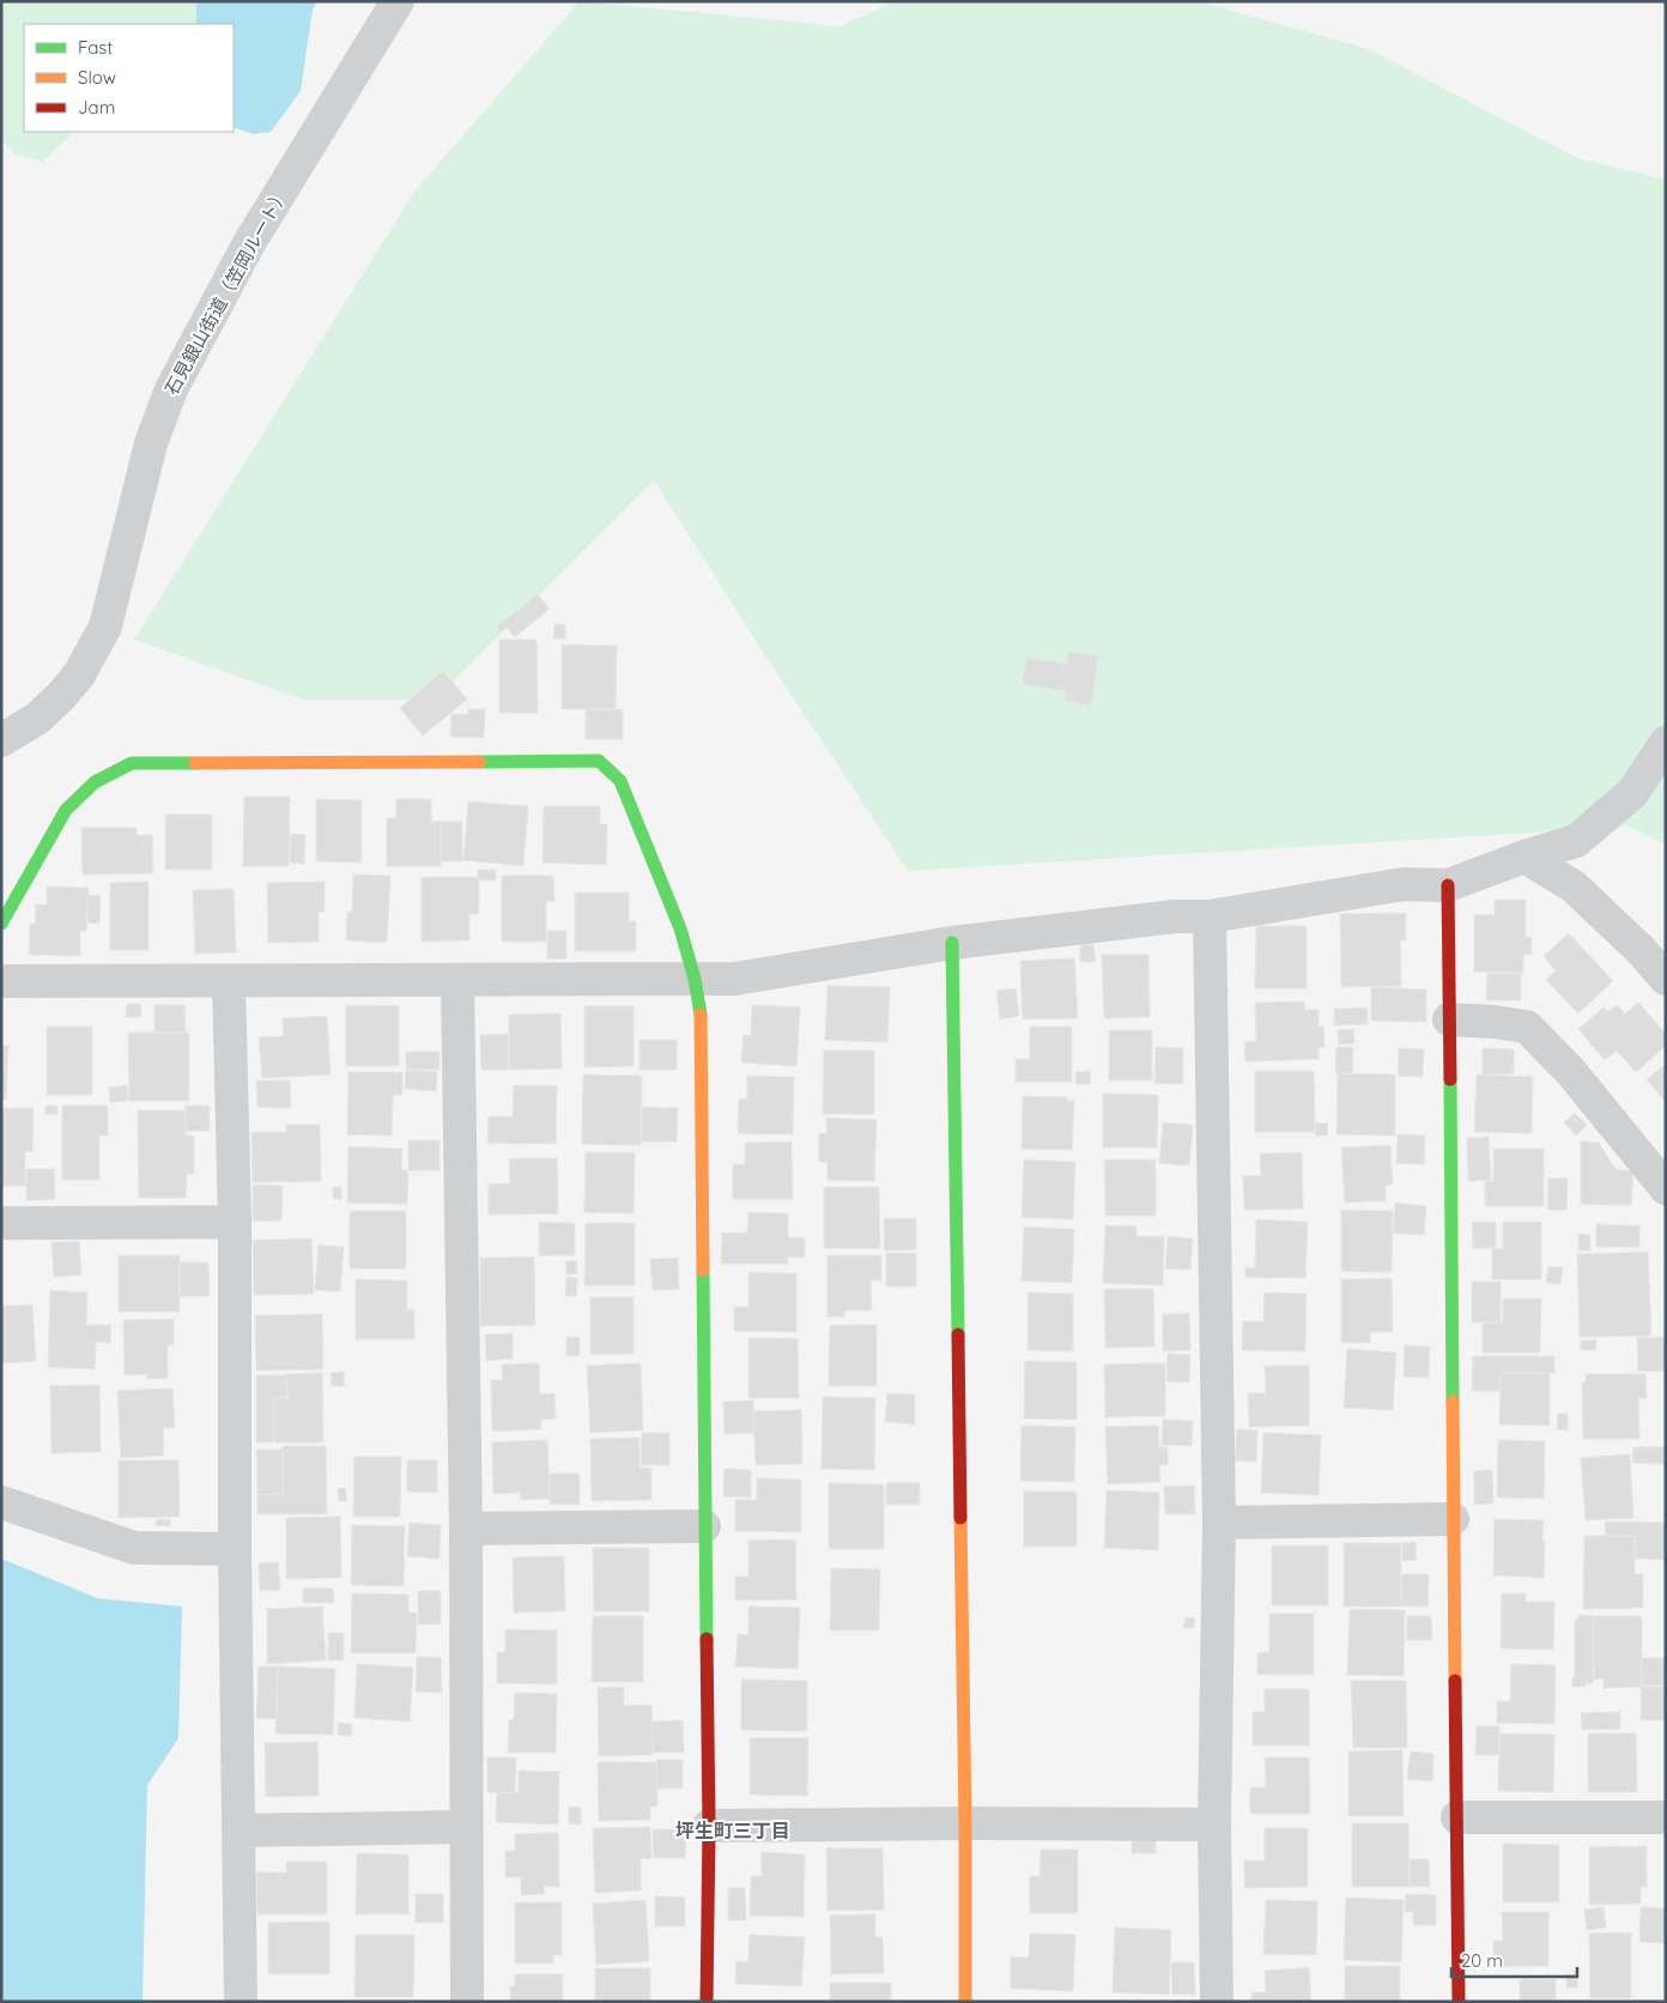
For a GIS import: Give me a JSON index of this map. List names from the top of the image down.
{
  "streets": {
    "street": ["石見銀山街道（笠岡ルート）"]
  },
  "districts": ["坪生町三丁目"],
  "legend": ["Fast", "Slow", "Jam"],
  "scale_bar": "20 m"
}
